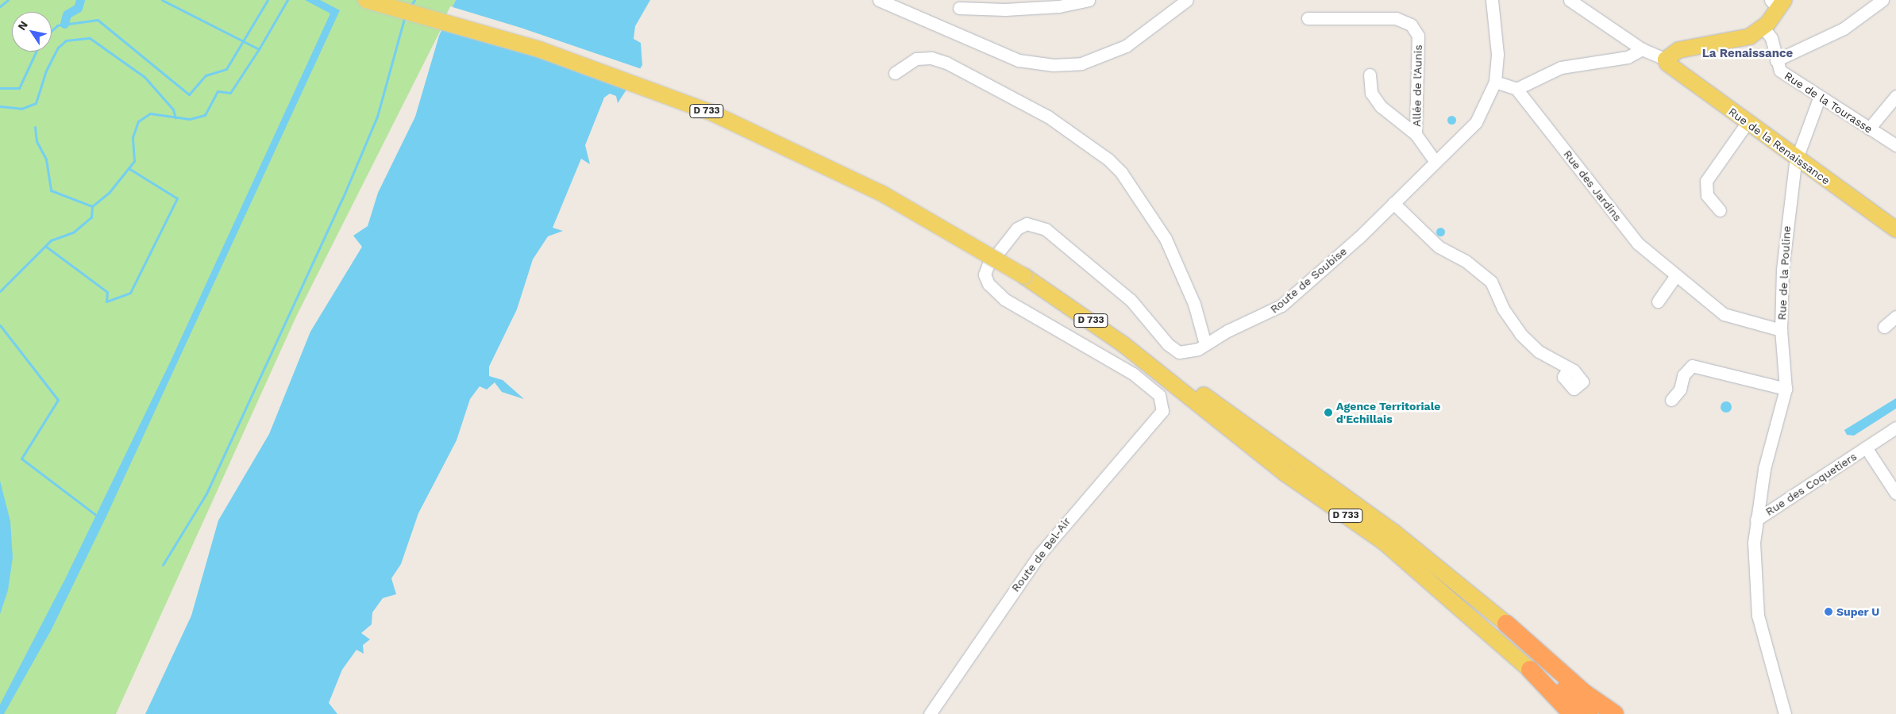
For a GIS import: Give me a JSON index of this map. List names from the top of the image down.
{
  "streets": {
    "highway": ["D 733"],
    "main road": ["Rue de la Renaissance"],
    "street": [
      "Allée de l'Aunis",
      "Rue de la Tourasse",
      "Rue des Jardins",
      "Rue de la Pouline",
      "Route de Soubise",
      "Rue des Coquetiers",
      "Route de Bel-Air"
    ]
  },
  "crossings": [
    ["Allée de l'Aunis", "Route de Soubise"],
    ["Rue de la Tourasse", "Rue de la Pouline"],
    ["Rue de la Renaissance", "Rue de la Pouline"],
    ["Rue des Jardins", "Rue de la Pouline"],
    ["Rue de la Pouline", "Rue des Coquetiers"],
    ["Route de Soubise", "Route de Bel-Air"]
  ],
  "districts": ["La Renaissance"],
  "places": ["Agence Territoriale d'Echillais", "Super U"],
  "north": "top left"
}
